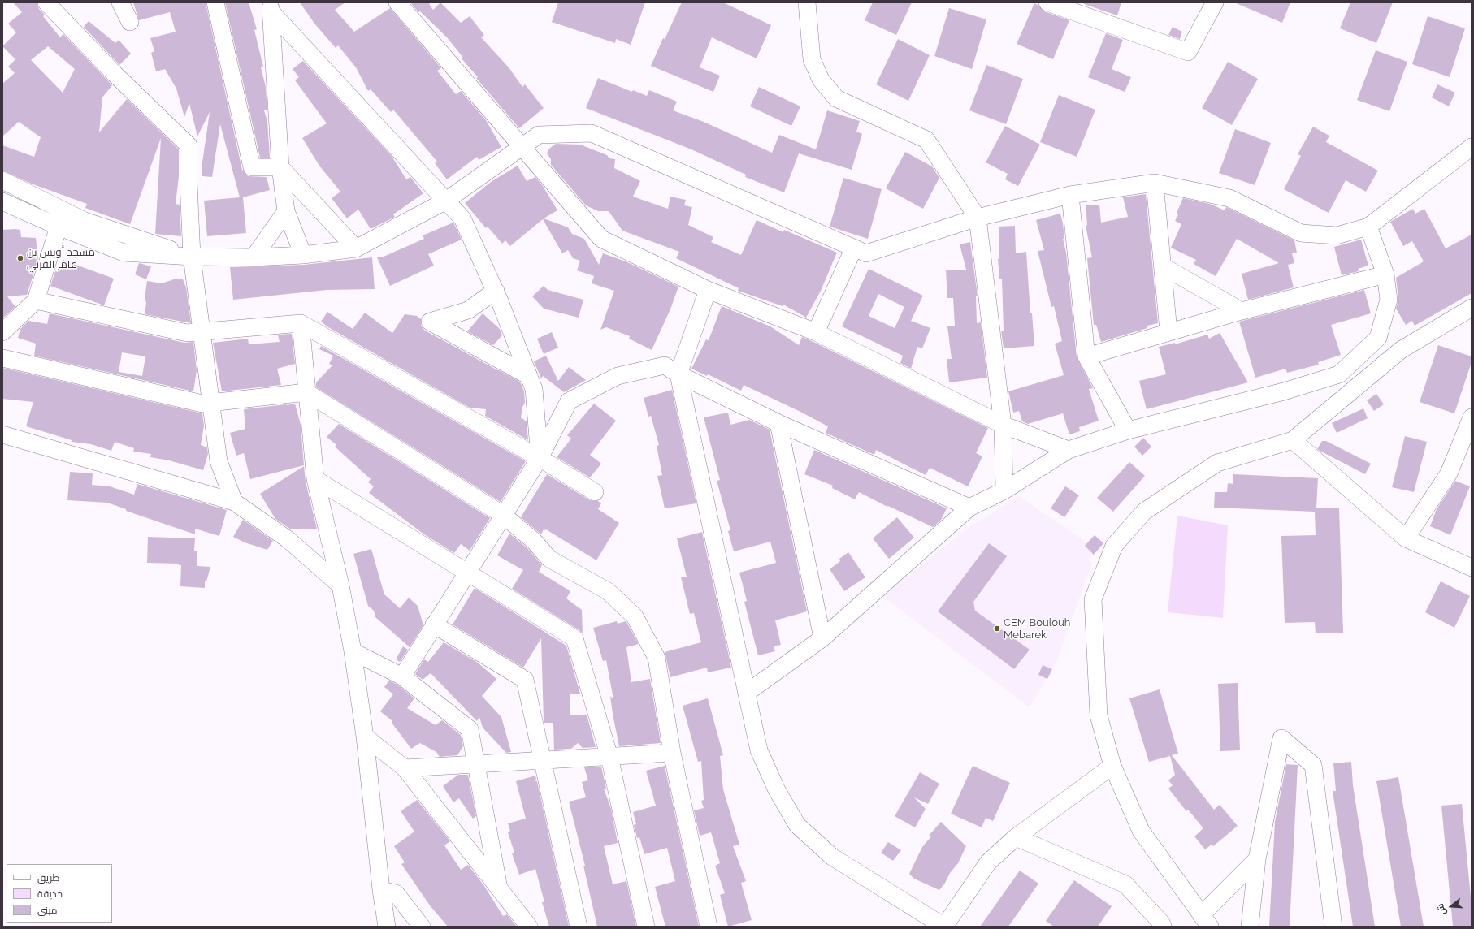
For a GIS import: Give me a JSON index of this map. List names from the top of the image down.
{
  "places": ["مسجد أويس بن عامر القرني", "CEM Boulouh Mebarek"],
  "legend": ["طريق", "حديقة", "مبنى"],
  "north": "left"
}
